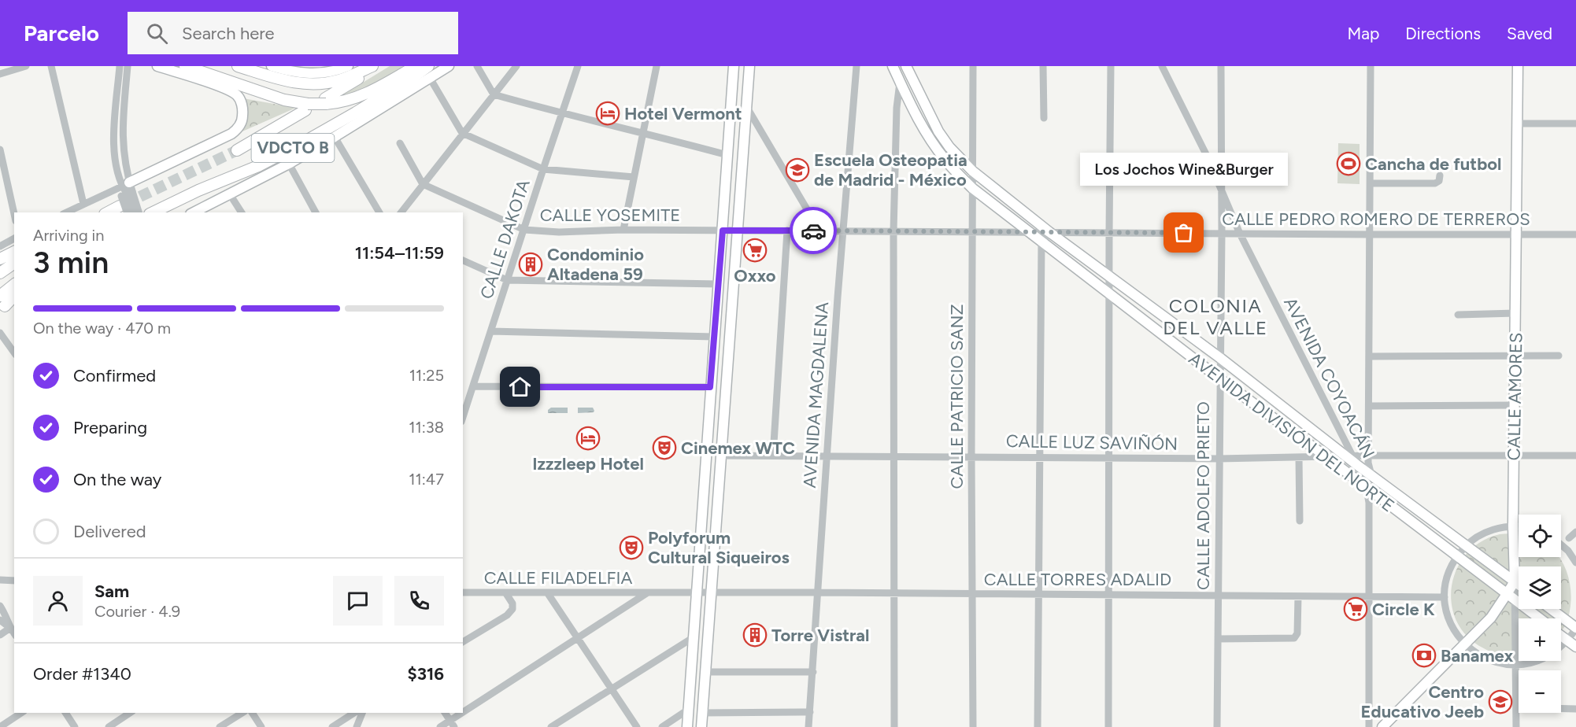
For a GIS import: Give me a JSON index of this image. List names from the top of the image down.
{
  "streets": {
    "highway": ["VDCTO B"],
    "main road": ["CALLE AMORES", "AVENIDA DIVISIÓN DEL NORTE"],
    "street": [
      "CALLE YOSEMITE",
      "CALLE PEDRO ROMERO DE TERREROS",
      "CALLE DAKOTA",
      "AVENIDA COYOACÁN",
      "AVENIDA MAGDALENA",
      "CALLE PATRICIO SANZ",
      "CALLE LUZ SAVIÑÓN",
      "CALLE ADOLFO PRIETO",
      "CALLE FILADELFIA",
      "CALLE TORRES ADALID"
    ]
  },
  "crossings": [
    ["CALLE YOSEMITE", "CALLE PEDRO ROMERO DE TERREROS"],
    ["CALLE YOSEMITE", "CALLE DAKOTA"],
    ["CALLE PEDRO ROMERO DE TERREROS", "AVENIDA COYOACÁN"],
    ["CALLE PEDRO ROMERO DE TERREROS", "AVENIDA MAGDALENA"],
    ["CALLE PEDRO ROMERO DE TERREROS", "CALLE PATRICIO SANZ"],
    ["CALLE PEDRO ROMERO DE TERREROS", "CALLE AMORES"],
    ["CALLE PEDRO ROMERO DE TERREROS", "AVENIDA DIVISIÓN DEL NORTE"],
    ["CALLE PEDRO ROMERO DE TERREROS", "CALLE ADOLFO PRIETO"],
    ["AVENIDA COYOACÁN", "AVENIDA DIVISIÓN DEL NORTE"],
    ["AVENIDA COYOACÁN", "CALLE LUZ SAVIÑÓN"],
    ["AVENIDA COYOACÁN", "CALLE ADOLFO PRIETO"],
    ["AVENIDA COYOACÁN", "CALLE TORRES ADALID"],
    ["AVENIDA MAGDALENA", "CALLE LUZ SAVIÑÓN"],
    ["AVENIDA MAGDALENA", "CALLE TORRES ADALID"],
    ["CALLE PATRICIO SANZ", "AVENIDA DIVISIÓN DEL NORTE"],
    ["CALLE PATRICIO SANZ", "CALLE LUZ SAVIÑÓN"],
    ["CALLE PATRICIO SANZ", "CALLE TORRES ADALID"],
    ["CALLE AMORES", "AVENIDA DIVISIÓN DEL NORTE"],
    ["AVENIDA DIVISIÓN DEL NORTE", "CALLE LUZ SAVIÑÓN"],
    ["AVENIDA DIVISIÓN DEL NORTE", "CALLE ADOLFO PRIETO"],
    ["CALLE LUZ SAVIÑÓN", "CALLE ADOLFO PRIETO"],
    ["CALLE ADOLFO PRIETO", "CALLE TORRES ADALID"],
    ["CALLE FILADELFIA", "CALLE TORRES ADALID"]
  ],
  "districts": ["COLONIA DEL VALLE"],
  "places": {
    "hotel": ["Hotel Vermont", "Izzzleep Hotel"],
    "sports": ["Cancha de futbol"],
    "school or university": ["Escuela Osteopatia de Madrid - México", "Centro Educativo Jeeb"],
    "other": ["Los Jochos Wine&Burger"],
    "supermarket": ["Oxxo", "Circle K"],
    "building": ["Condominio Altadena 59", "Torre Vistral"],
    "theatre": ["Cinemex WTC", "Polyforum Cultural Siqueiros"],
    "bank": ["Banamex"]
  },
  "page": {
    "header": "Parcelo",
    "search": "Search here",
    "nav": ["Map", "Directions", "Saved"],
    "bubble": "Los Jochos Wine&Burger",
    "heading": ["3 min", "Arriving in", "11:54–11:59"],
    "panel": [
      "Sam",
      "Courier · 4.9",
      "Order #1340",
      "$316"
    ],
    "bar": "On the way · 470 m",
    "list": [
      ["Confirmed", "11:25"],
      ["Preparing", "11:38"],
      ["On the way", "11:47"],
      "Delivered"
    ],
    "map_buttons": ["+", "−"]
  }
}
